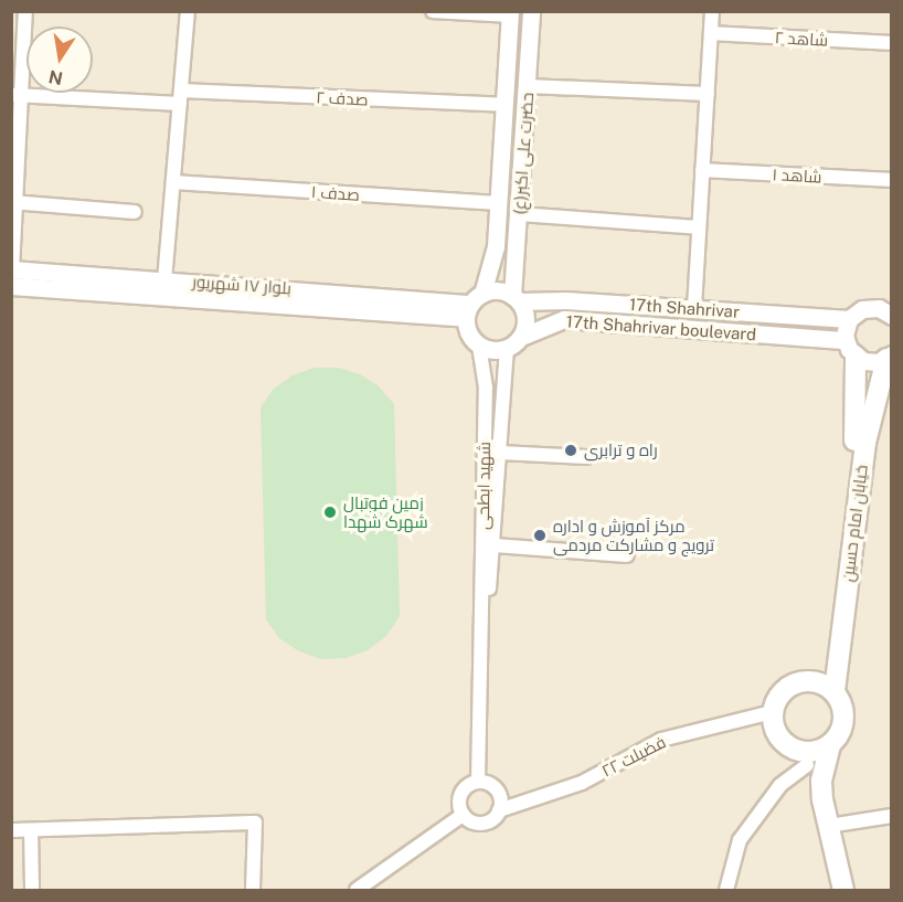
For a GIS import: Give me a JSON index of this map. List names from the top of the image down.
{
  "streets": {
    "main road": ["خیابان امام حسین"],
    "street": [
      "شاهد ۲",
      "صدف ۲",
      "حضرت علی اکبر(ع)",
      "شاهد ۱",
      "صدف ۱",
      "بلوار ۱۷ شهریور",
      "17th Shahrivar",
      "17th Shahrivar boulevard",
      "شهید ابطحی",
      "فضیلت ۲۲"
    ]
  },
  "crossings": [
    ["صدف ۲", "حضرت علی اکبر(ع)"],
    ["حضرت علی اکبر(ع)", "صدف ۱"],
    ["حضرت علی اکبر(ع)", "بلوار ۱۷ شهریور"],
    ["حضرت علی اکبر(ع)", "17th Shahrivar"],
    ["حضرت علی اکبر(ع)", "17th Shahrivar boulevard"],
    ["حضرت علی اکبر(ع)", "شهید ابطحی"],
    ["بلوار ۱۷ شهریور", "17th Shahrivar"],
    ["بلوار ۱۷ شهریور", "17th Shahrivar boulevard"],
    ["بلوار ۱۷ شهریور", "شهید ابطحی"],
    ["17th Shahrivar", "17th Shahrivar boulevard"],
    ["17th Shahrivar", "شهید ابطحی"],
    ["17th Shahrivar boulevard", "شهید ابطحی"],
    ["17th Shahrivar boulevard", "خیابان امام حسین"],
    ["شهید ابطحی", "فضیلت ۲۲"],
    ["خیابان امام حسین", "فضیلت ۲۲"]
  ],
  "places": ["راه و ترابری", "زمین فوتبال شهرک شهدا", "مرکز آموزش و اداره ترویج و مشارکت مردمی"],
  "north": "bottom"
}
